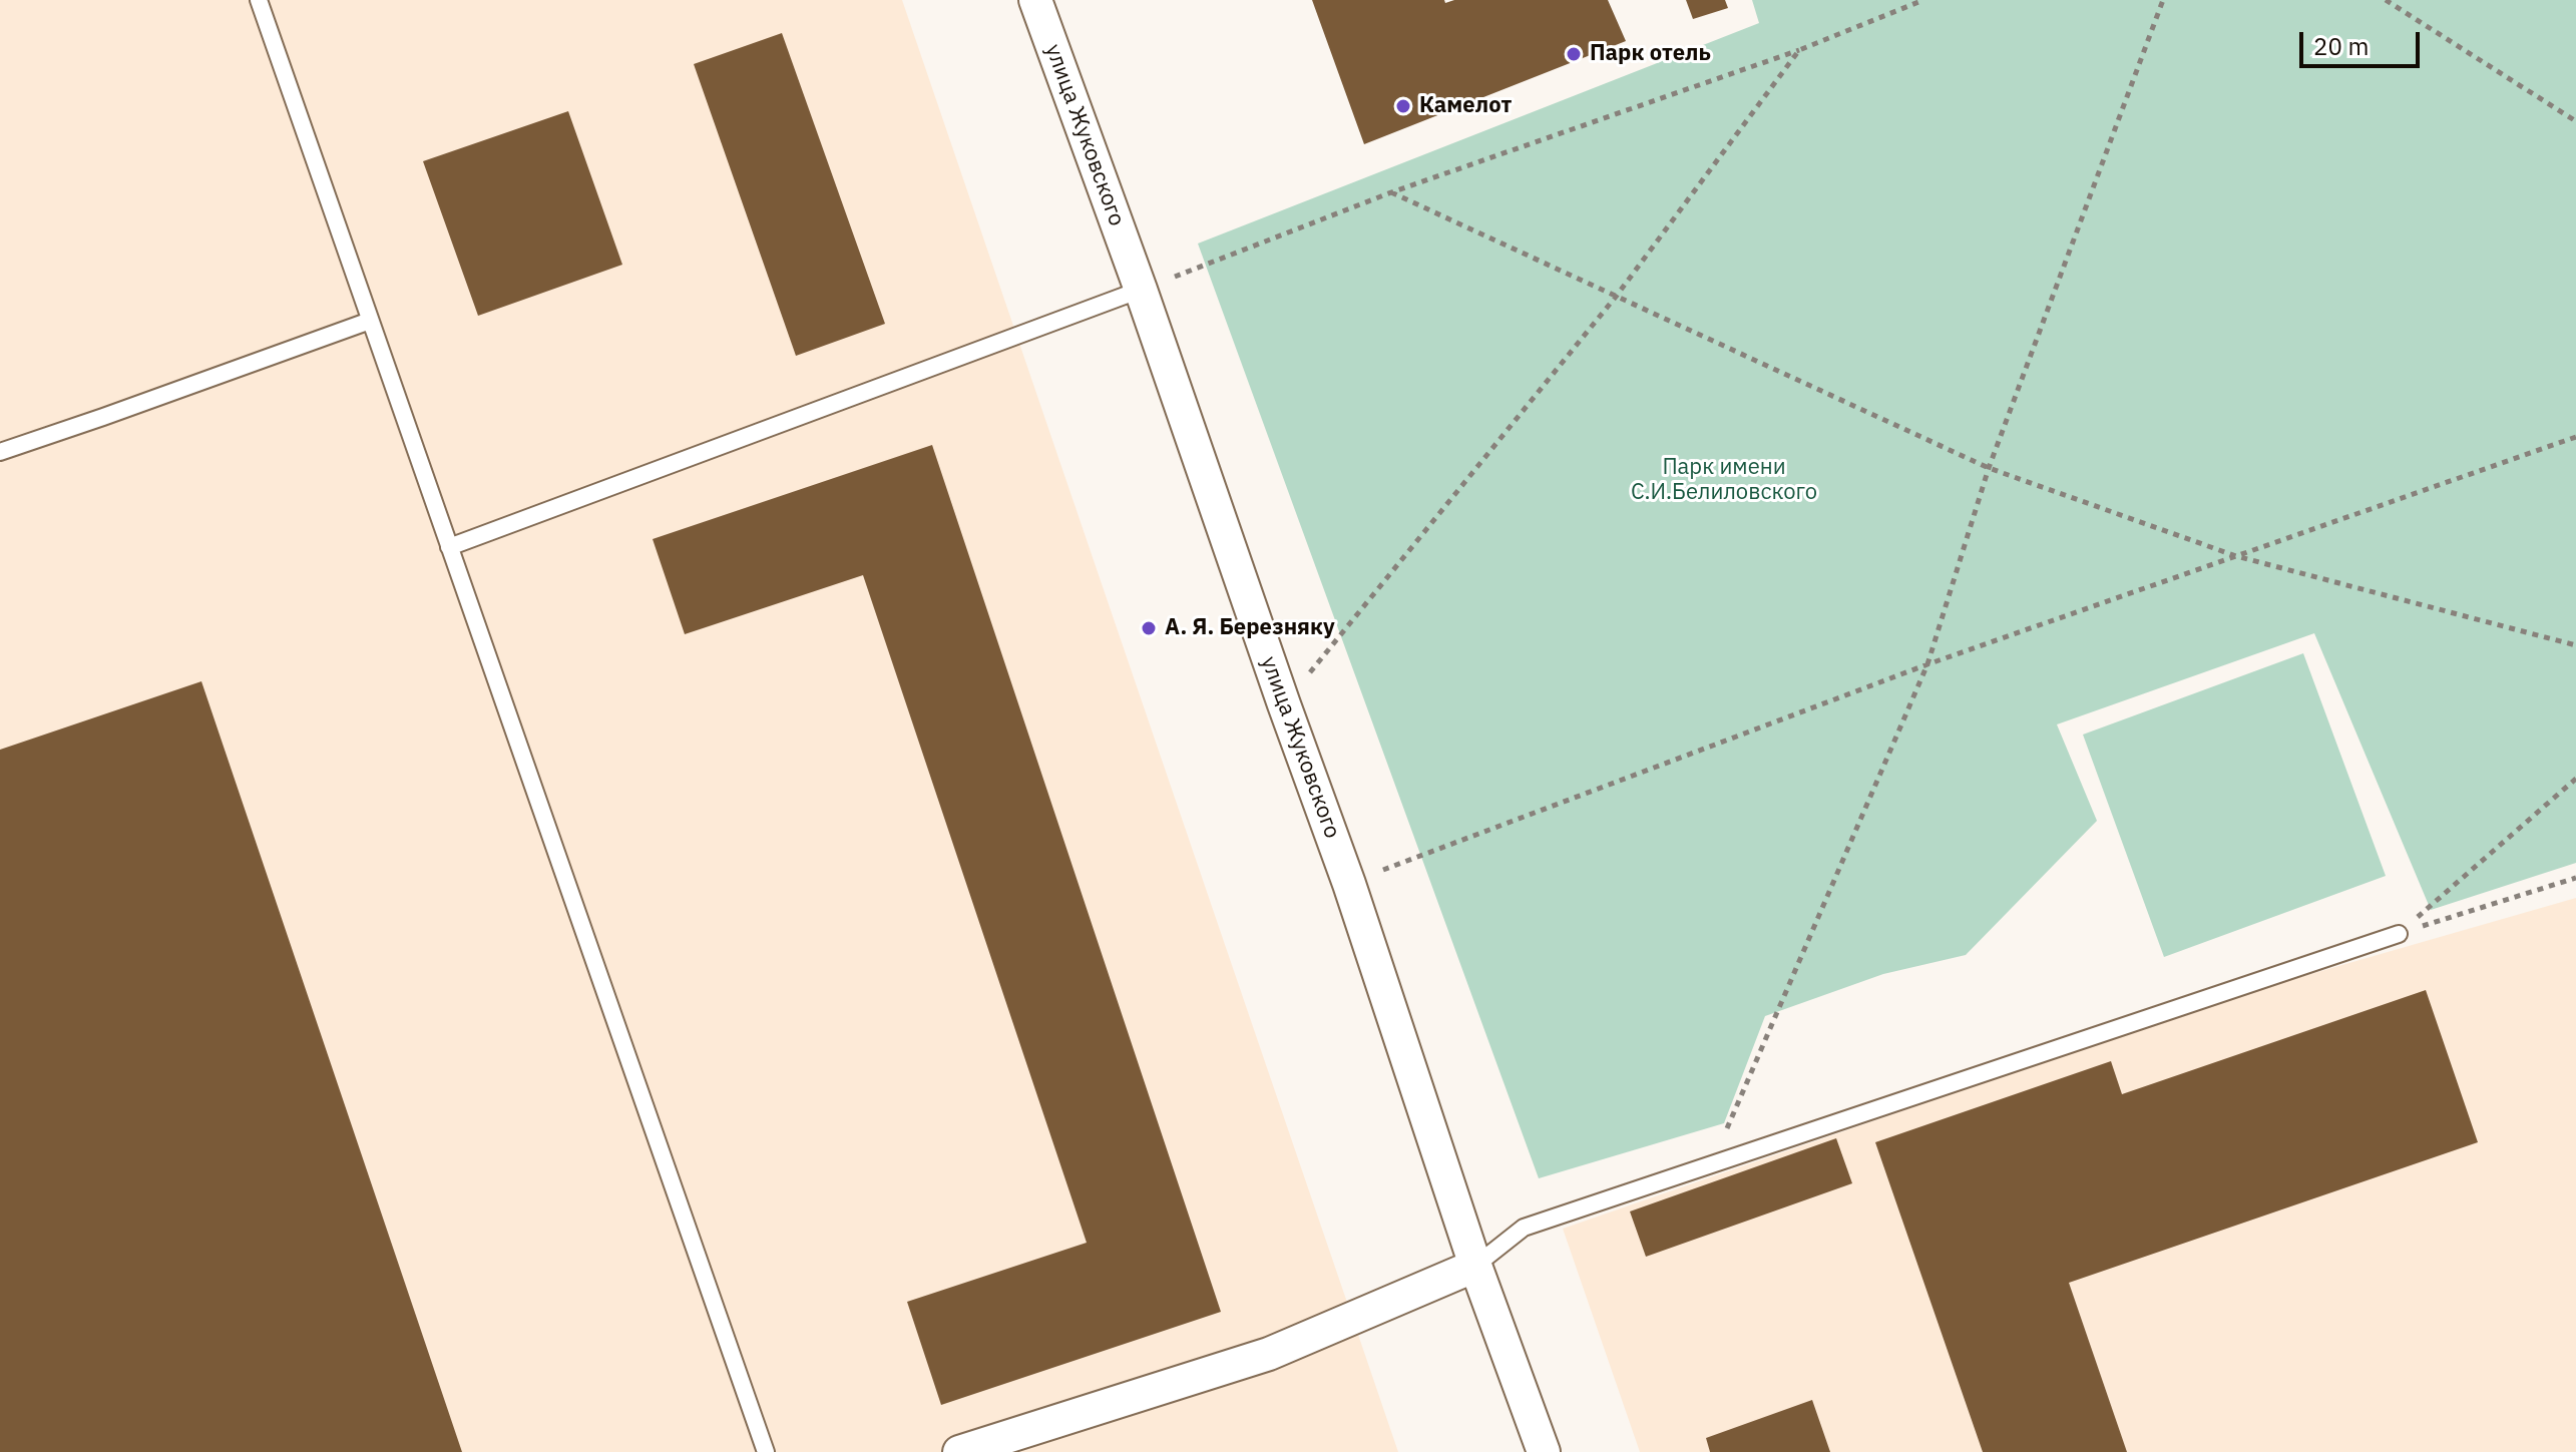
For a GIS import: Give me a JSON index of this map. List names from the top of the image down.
{
  "streets": {
    "street": ["улица Жуковского"]
  },
  "parks": ["Парк имени С.И.Белиловского"],
  "places": ["Парк отель", "Камелот", "А. Я. Березняку"],
  "scale_bar": "20 m"
}
